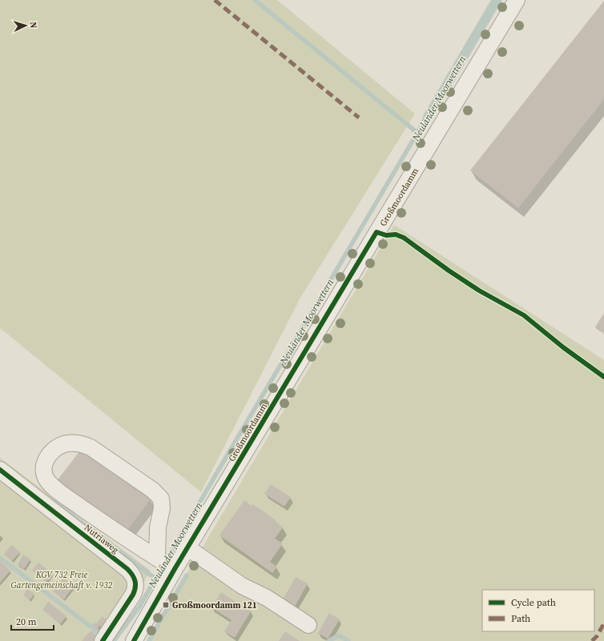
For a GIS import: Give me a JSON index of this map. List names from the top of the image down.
{
  "streets": {
    "street": ["Großmoordamm", "Nutriaweg"]
  },
  "water": ["Neuländer Moorwettern"],
  "parks": ["KGV 732 Freie Gartengemeinschaft v. 1932"],
  "places": {
    "transit": ["Großmoordamm 121"]
  },
  "legend": ["Cycle path", "Path"],
  "scale_bar": "20 m",
  "north": "right"
}
